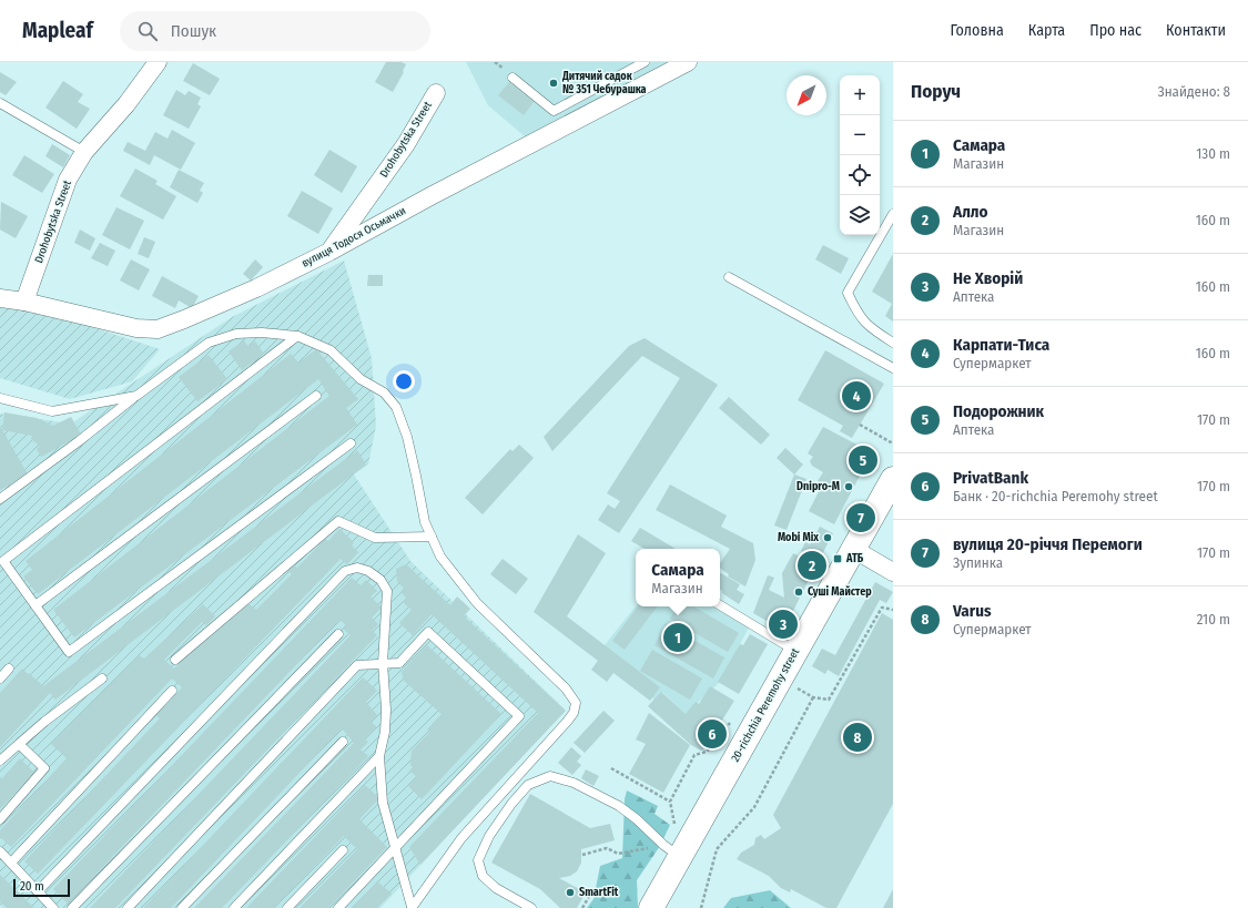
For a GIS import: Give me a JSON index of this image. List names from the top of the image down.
{
  "streets": {
    "street": ["Drohobytska Street", "вулиця Тодося Осьмачки", "20-richchia Peremohy street"]
  },
  "crossings": [
    ["Drohobytska Street", "вулиця Тодося Осьмачки"]
  ],
  "places": {
    "other": [
      "Дитячий садок № 351 Чебурашка",
      "Dnipro-M",
      "Mobi Mix",
      "Суші Майстер",
      "SmartFit"
    ],
    "transit": ["АТБ"]
  },
  "scale_bar": "20 m",
  "north": "bottom left",
  "page": {
    "header": "Mapleaf",
    "search": "Пошук",
    "nav": [
      "Головна",
      "Карта",
      "Про нас",
      "Контакти"
    ],
    "heading": ["Поруч", "Знайдено: 8"],
    "map_buttons": ["+", "−"],
    "list": [
      {
        "mark": "1",
        "name": "Самара",
        "note": "Магазин",
        "value": "130 m"
      },
      {
        "mark": "2",
        "name": "Алло",
        "note": "Магазин",
        "value": "160 m"
      },
      {
        "mark": "3",
        "name": "Не Хворій",
        "note": "Аптека",
        "value": "160 m"
      },
      {
        "mark": "4",
        "name": "Карпати-Тиса",
        "note": "Супермаркет",
        "value": "160 m"
      },
      {
        "mark": "5",
        "name": "Подорожник",
        "note": "Аптека",
        "value": "170 m"
      },
      {
        "mark": "6",
        "name": "PrivatBank",
        "note": "Банк · 20-richchia Peremohy street",
        "value": "170 m"
      },
      {
        "mark": "7",
        "name": "вулиця 20-річчя Перемоги",
        "note": "Зупинка",
        "value": "170 m"
      },
      {
        "mark": "8",
        "name": "Varus",
        "note": "Супермаркет",
        "value": "210 m"
      }
    ],
    "pins": [
      "4",
      "5",
      "7",
      "2",
      "3",
      "1",
      "6",
      "8"
    ],
    "popup": ["Самара", "Магазин"],
    "scale": "20 m"
  }
}
